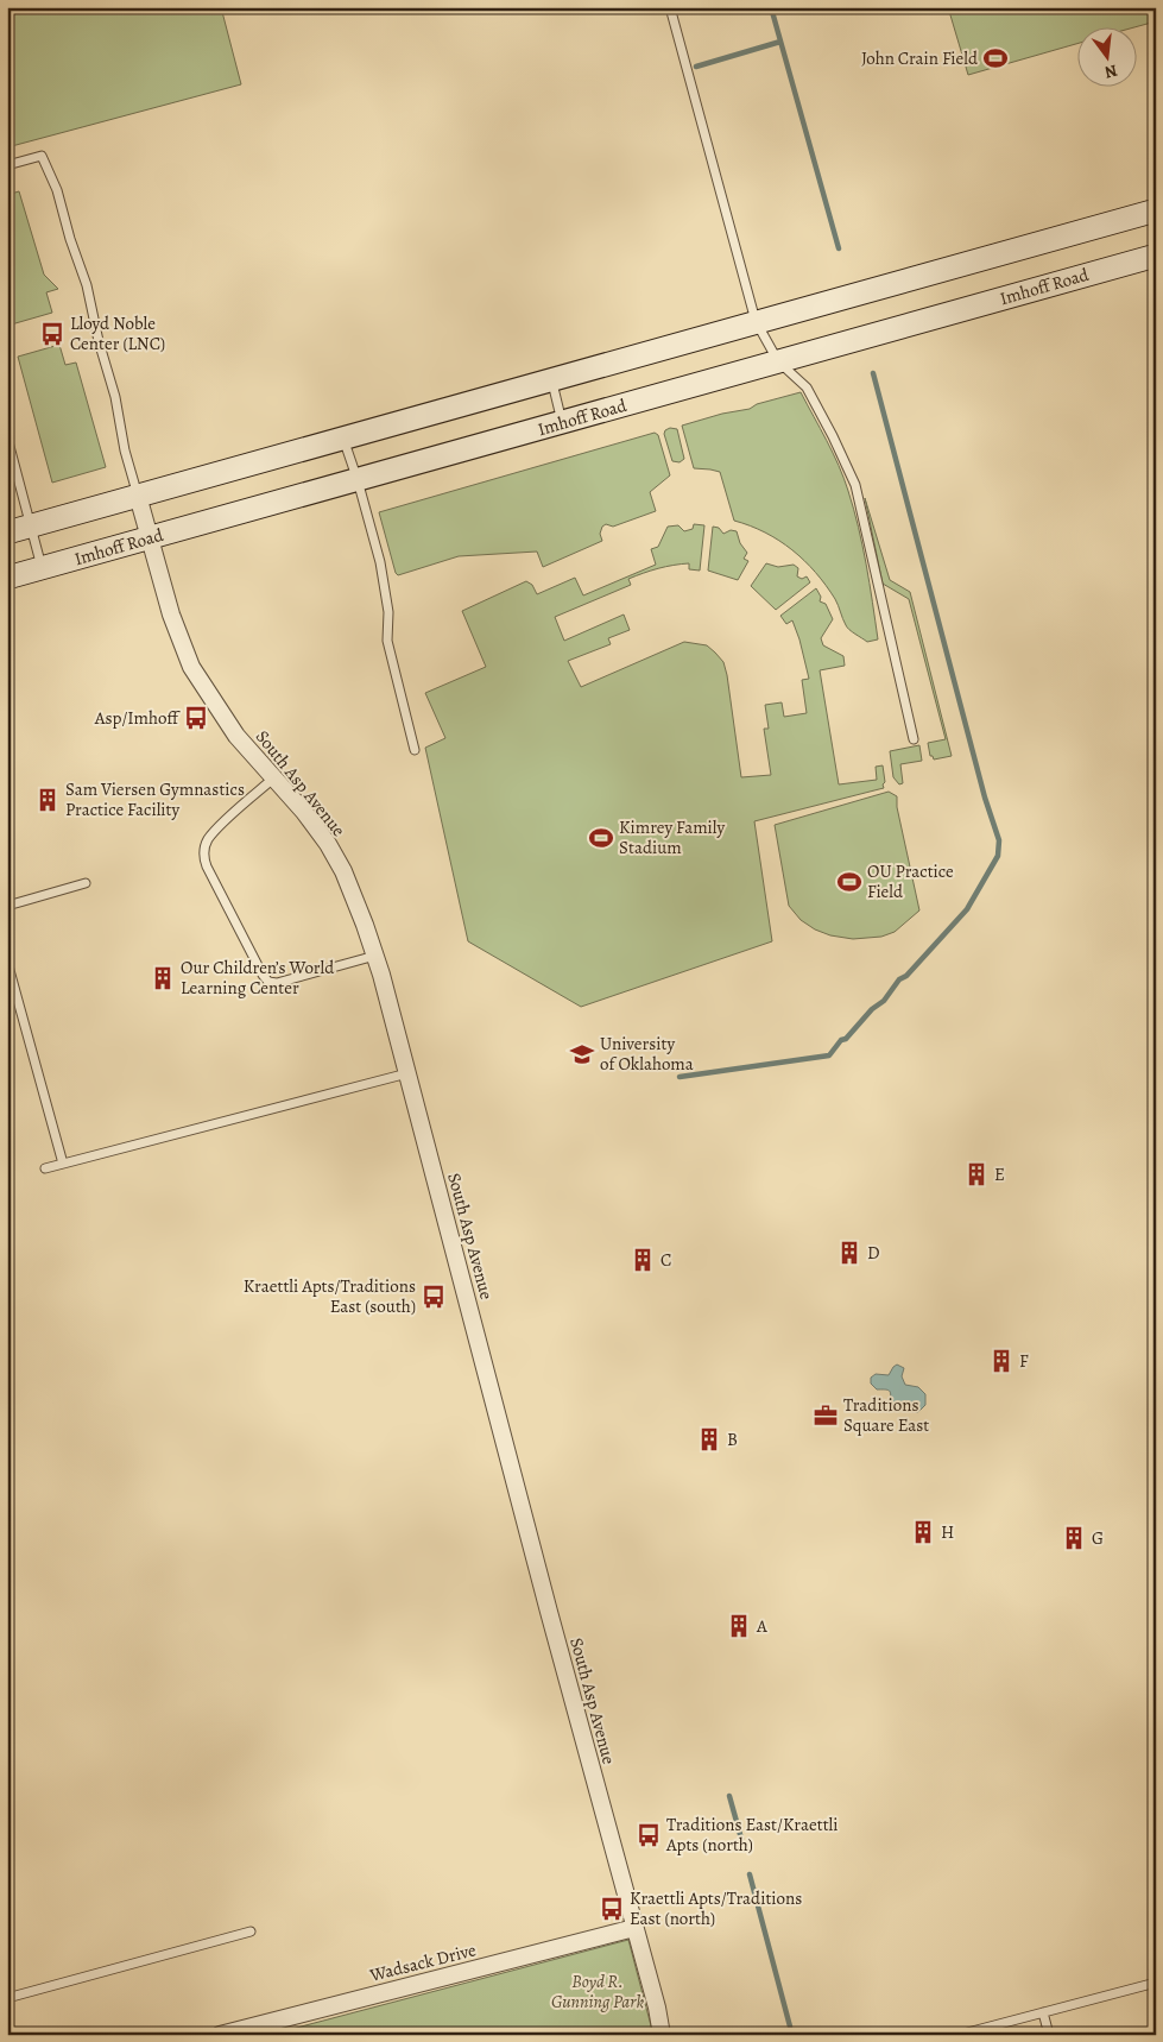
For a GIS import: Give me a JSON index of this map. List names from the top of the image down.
{
  "streets": {
    "main road": ["Imhoff Road"],
    "street": ["South Asp Avenue", "Wadsack Drive"]
  },
  "crossings": [
    ["Imhoff Road", "South Asp Avenue"],
    ["South Asp Avenue", "Wadsack Drive"]
  ],
  "parks": ["Boyd R. Gunning Park"],
  "places": {
    "sports": ["John Crain Field", "Kimrey Family Stadium", "OU Practice Field"],
    "bus stop": [
      "Lloyd Noble Center (LNC)",
      "Asp/Imhoff",
      "Kraettli Apts/Traditions East (south)",
      "Traditions East/Kraettli Apts (north)",
      "Kraettli Apts/Traditions East (north)"
    ],
    "building": [
      "Sam Viersen Gymnastics Practice Facility",
      "Our Children’s World Learning Center",
      "E",
      "D",
      "C",
      "F",
      "B",
      "H",
      "G",
      "A"
    ],
    "school or university": ["University of Oklahoma"],
    "office": ["Traditions Square East"]
  },
  "north": "bottom"
}
